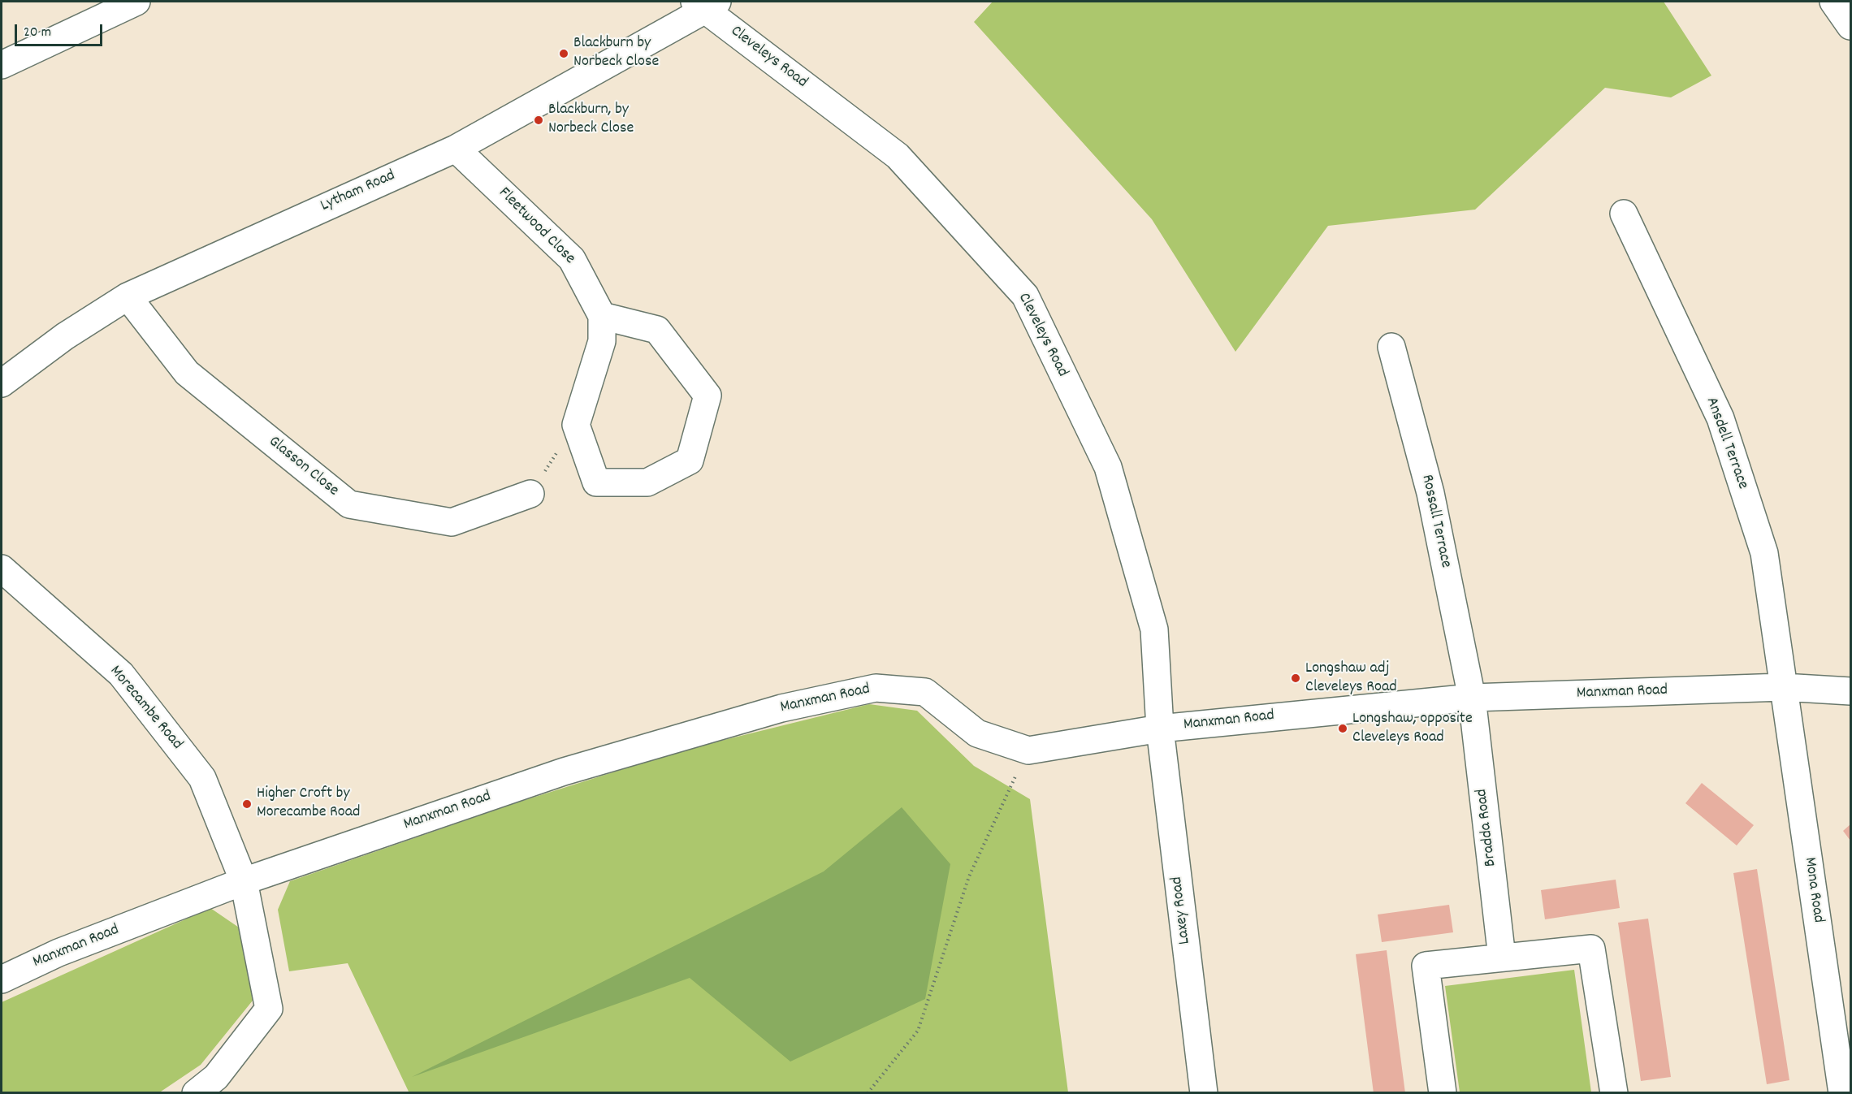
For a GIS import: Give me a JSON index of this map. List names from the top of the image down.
{
  "streets": {
    "street": [
      "Cleveleys Road",
      "Lytham Road",
      "Fleetwood Close",
      "Ansdell Terrace",
      "Glasson Close",
      "Rossall Terrace",
      "Manxman Road",
      "Morecambe Road",
      "Bradda Road",
      "Mona Road",
      "Laxey Road"
    ]
  },
  "crossings": [
    ["Cleveleys Road", "Lytham Road"],
    ["Cleveleys Road", "Manxman Road"],
    ["Cleveleys Road", "Laxey Road"],
    ["Lytham Road", "Fleetwood Close"],
    ["Lytham Road", "Glasson Close"],
    ["Ansdell Terrace", "Manxman Road"],
    ["Ansdell Terrace", "Mona Road"],
    ["Rossall Terrace", "Manxman Road"],
    ["Rossall Terrace", "Bradda Road"],
    ["Manxman Road", "Morecambe Road"],
    ["Manxman Road", "Bradda Road"],
    ["Manxman Road", "Mona Road"],
    ["Manxman Road", "Laxey Road"]
  ],
  "places": [
    "Blackburn by Norbeck Close",
    "Blackburn, by Norbeck Close",
    "Longshaw adj Cleveleys Road",
    "Longshaw, opposite Cleveleys Road",
    "Higher Croft by Morecambe Road"
  ],
  "scale_bar": "20 m"
}
